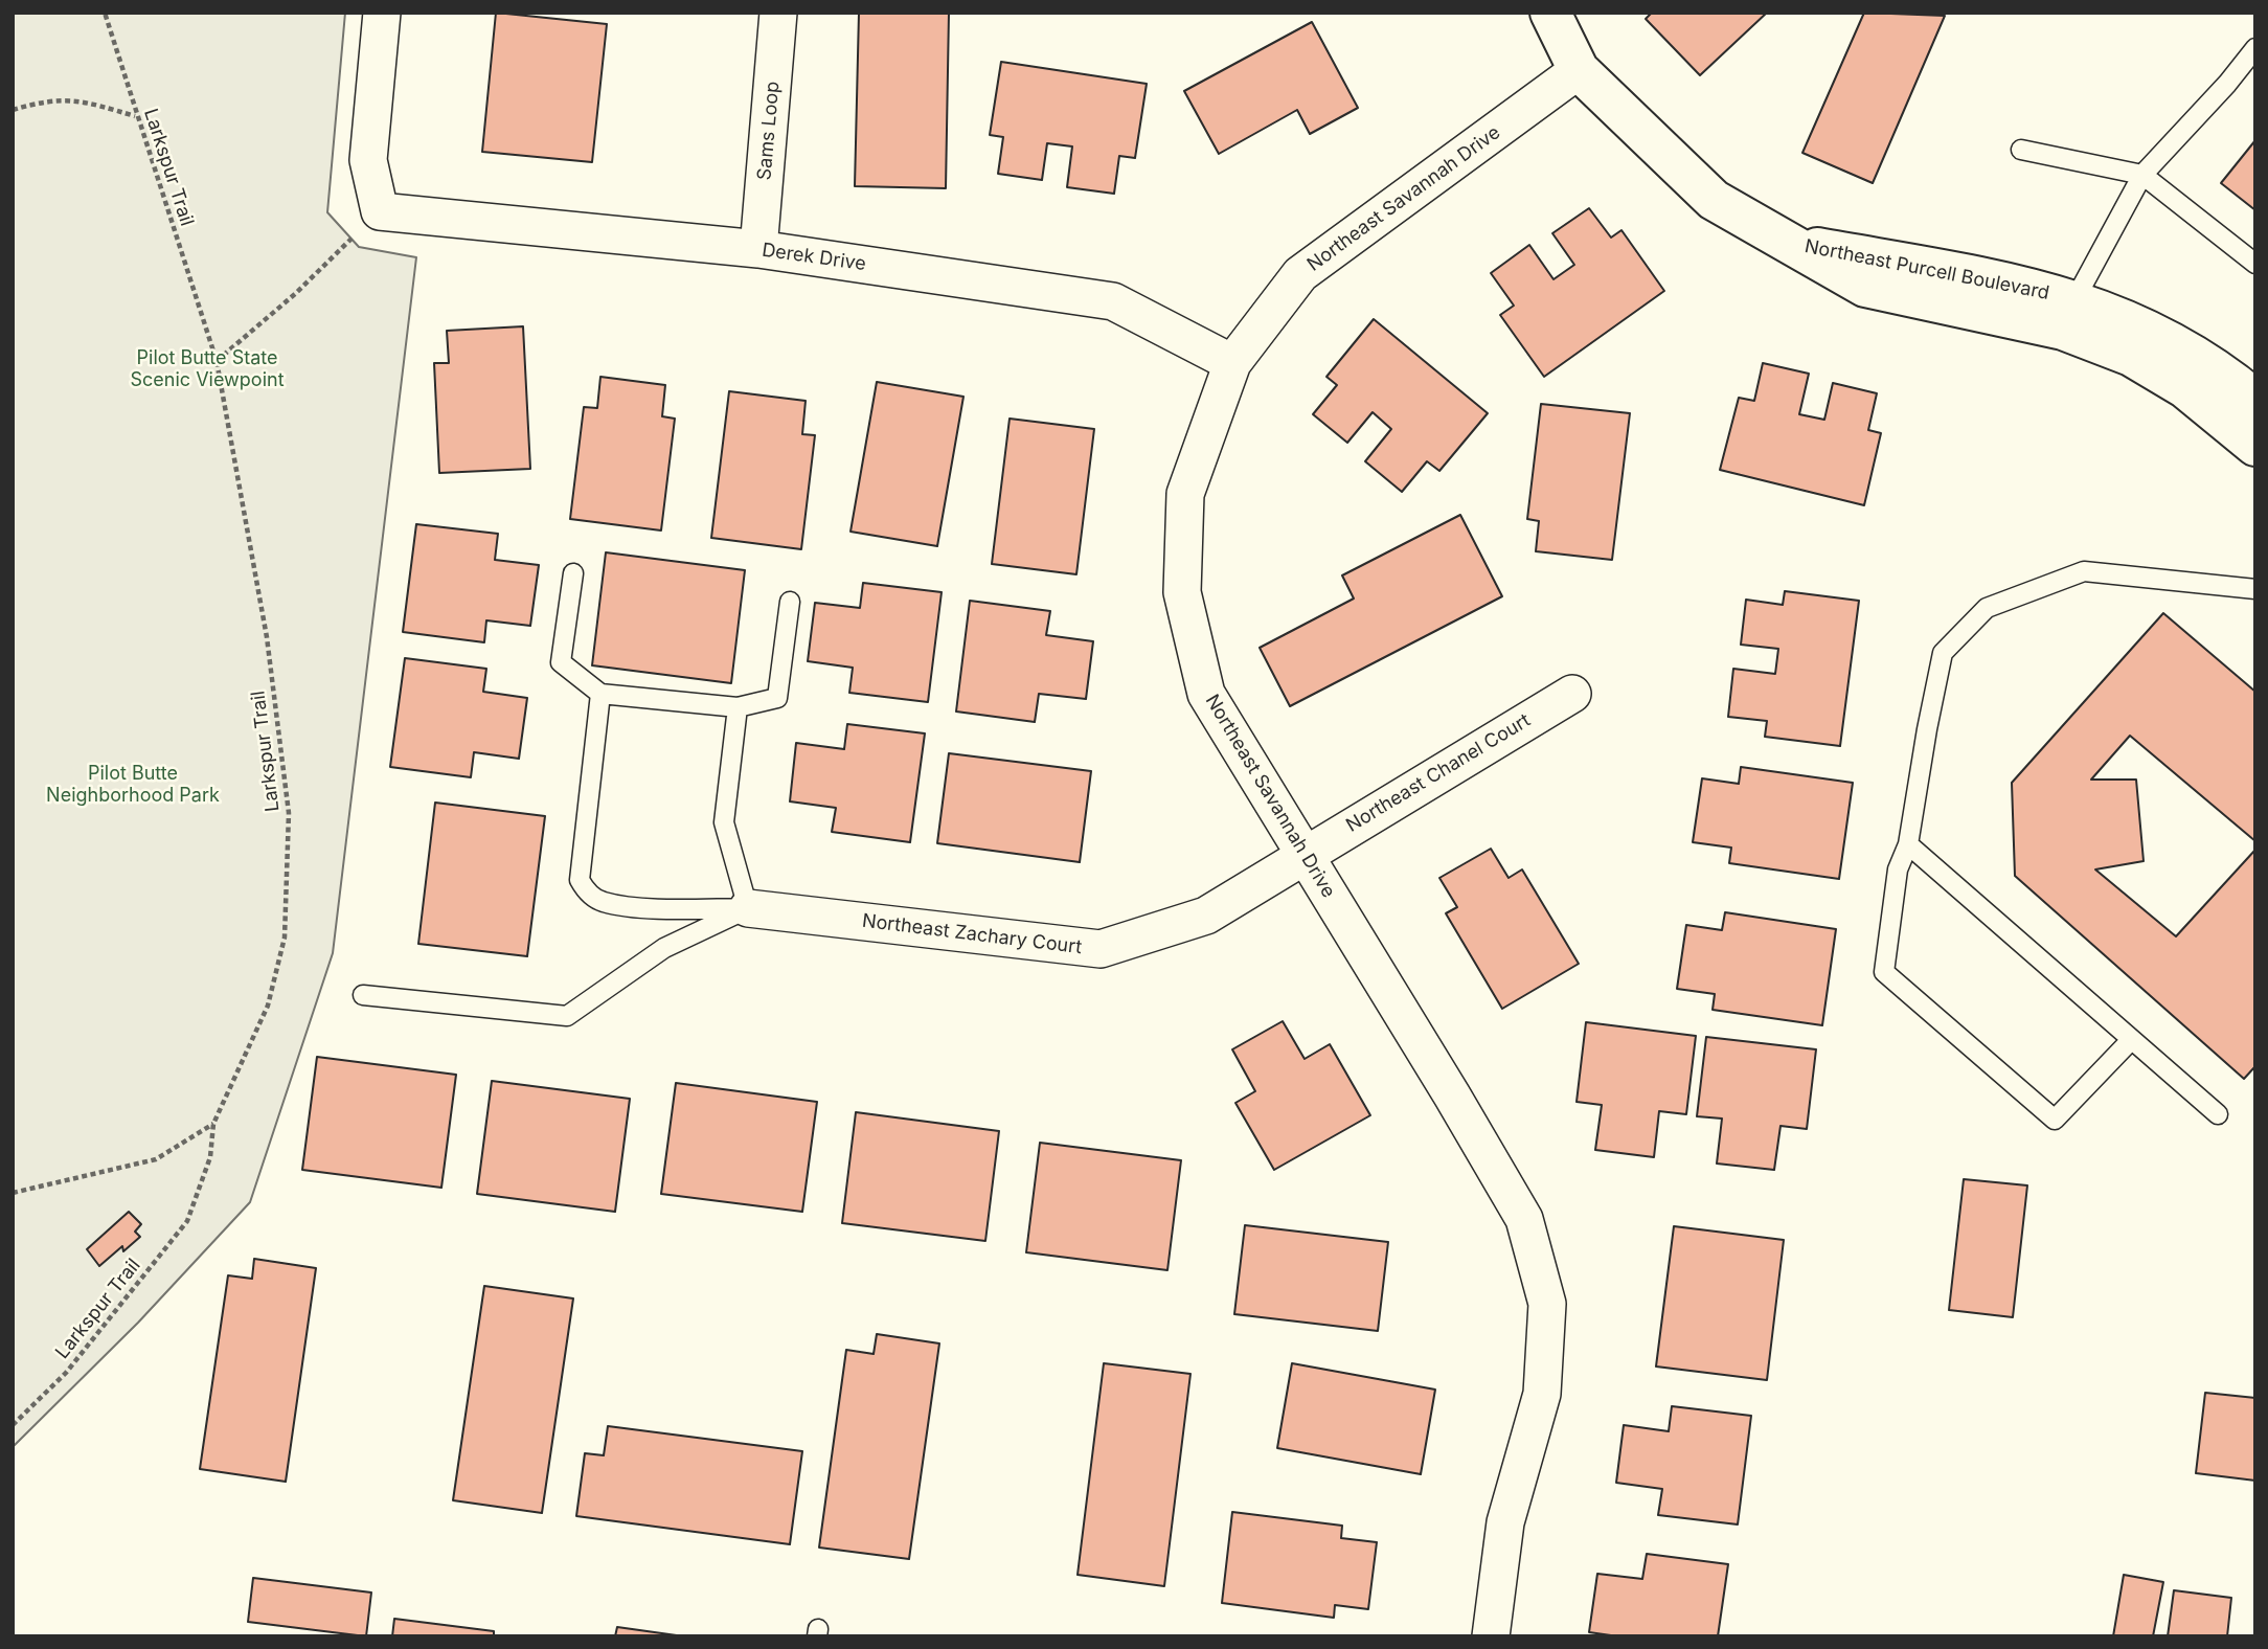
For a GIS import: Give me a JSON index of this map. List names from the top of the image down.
{
  "streets": {
    "street": [
      "Sams Loop",
      "Northeast Savannah Drive",
      "Derek Drive",
      "Northeast Purcell Boulevard",
      "Northeast Chanel Court",
      "Northeast Zachary Court"
    ],
    "path": ["Larkspur Trail"]
  },
  "crossings": [
    ["Sams Loop", "Derek Drive"],
    ["Northeast Savannah Drive", "Derek Drive"],
    ["Northeast Savannah Drive", "Northeast Purcell Boulevard"],
    ["Northeast Savannah Drive", "Northeast Chanel Court"],
    ["Northeast Savannah Drive", "Northeast Zachary Court"],
    ["Northeast Chanel Court", "Northeast Zachary Court"]
  ],
  "parks": ["Pilot Butte State Scenic Viewpoint", "Pilot Butte Neighborhood Park"]
}
